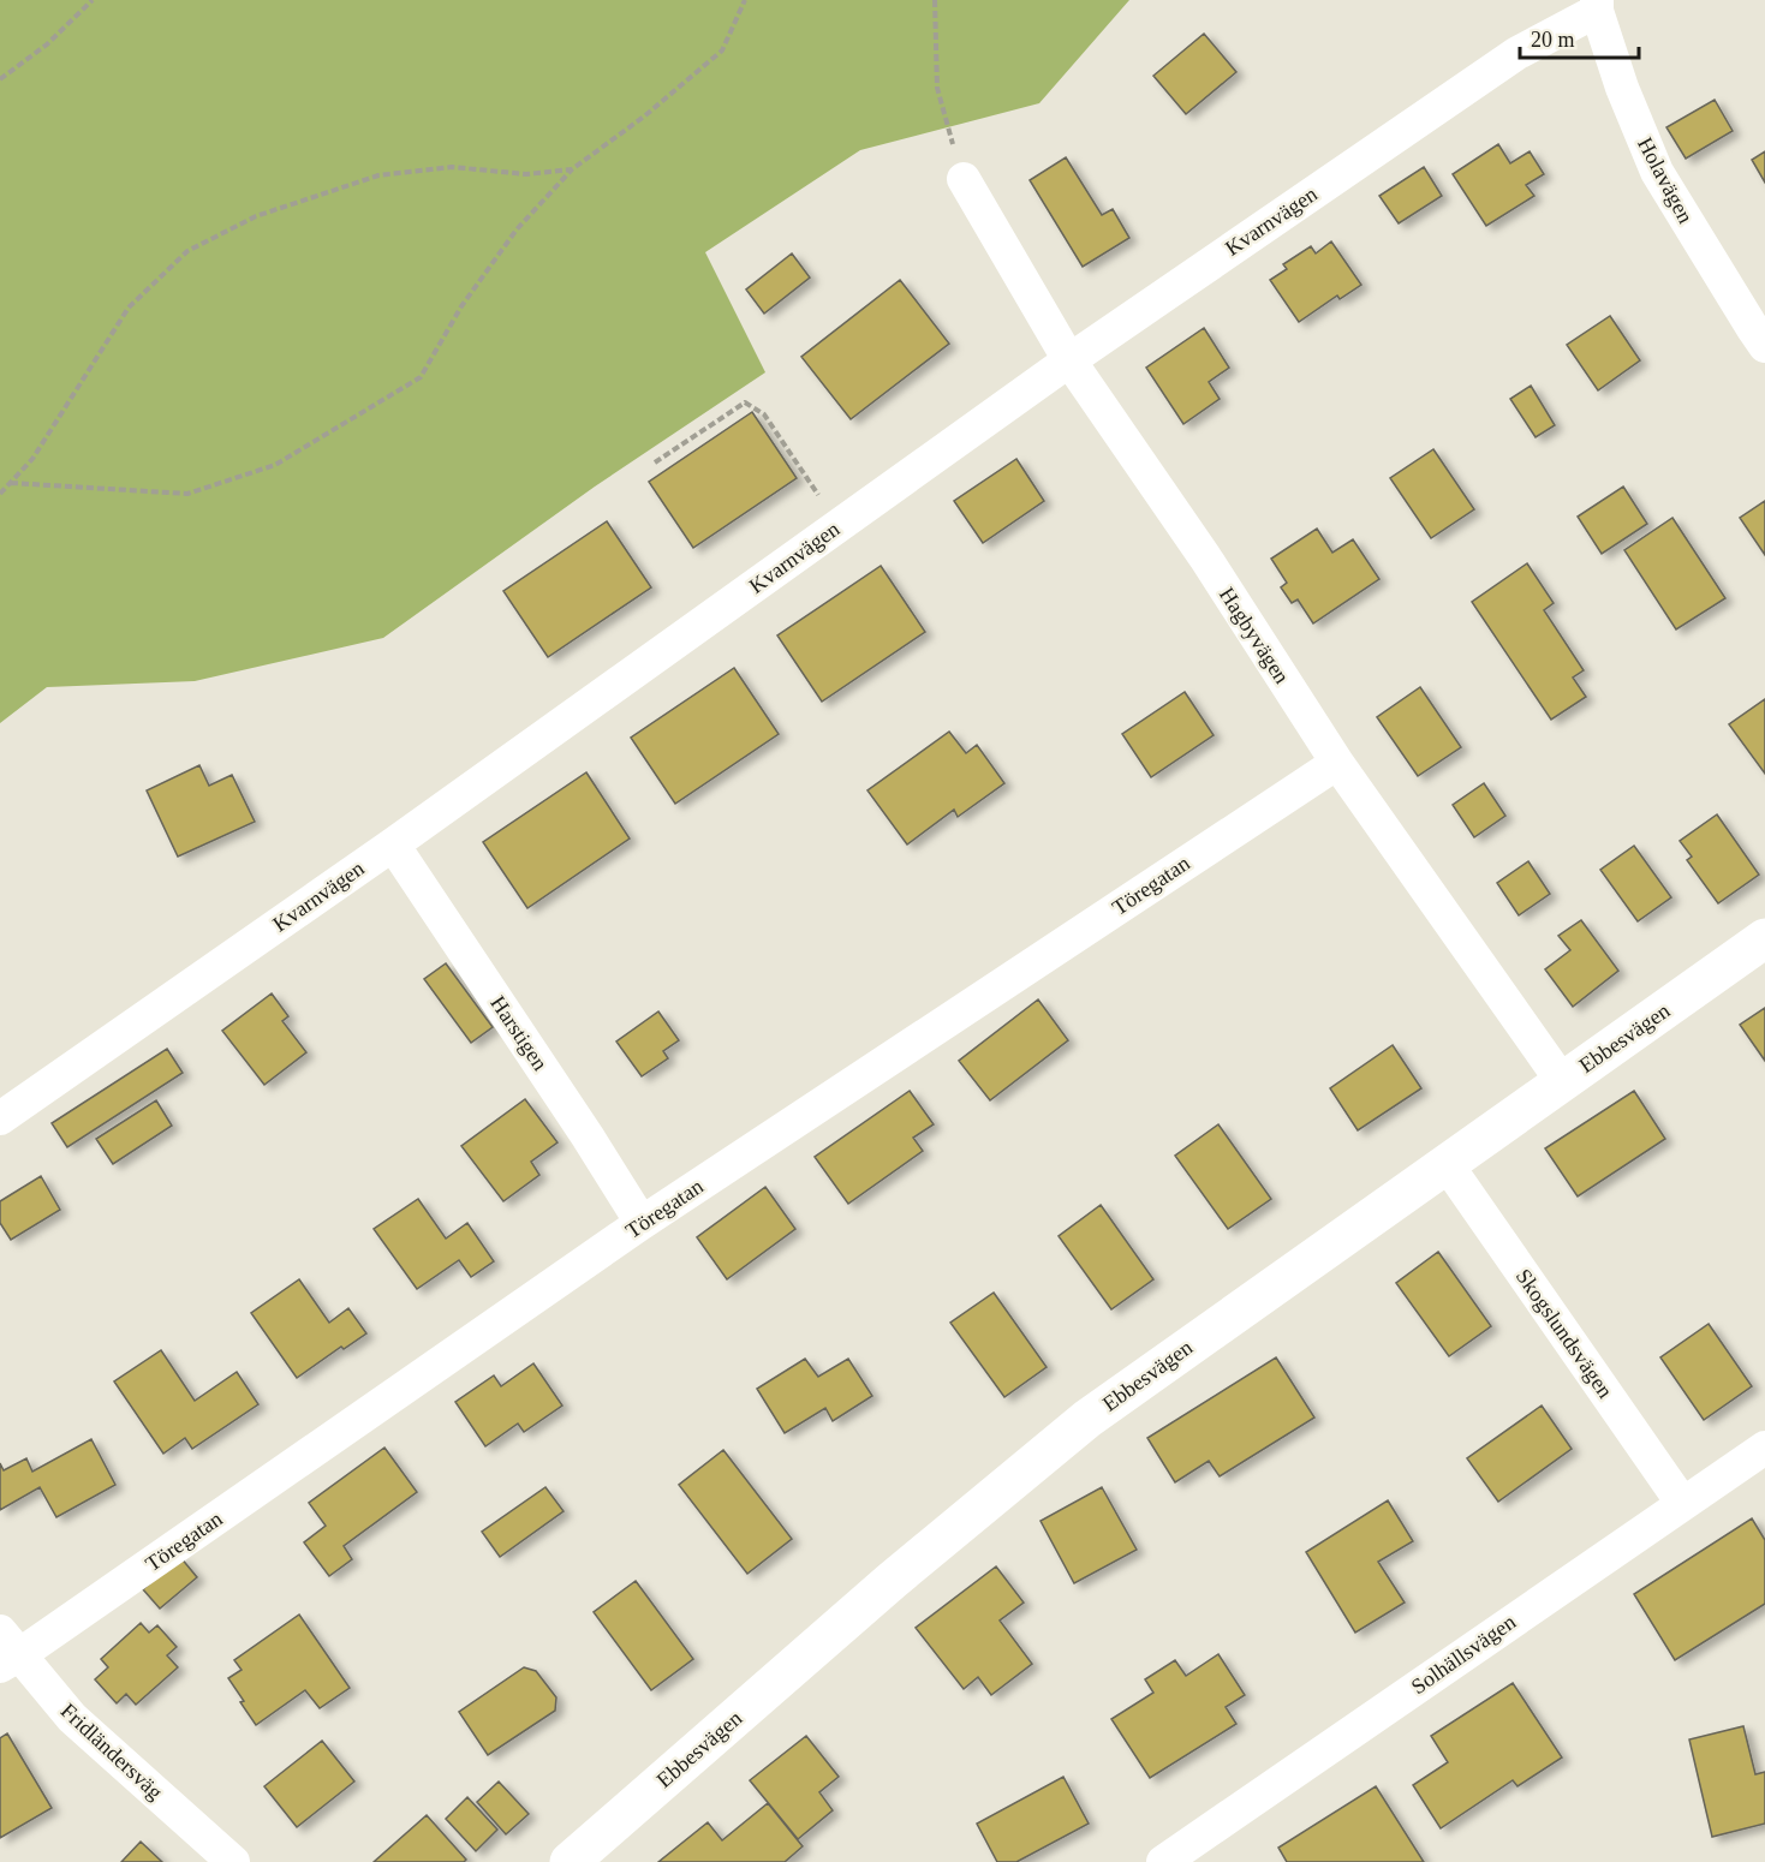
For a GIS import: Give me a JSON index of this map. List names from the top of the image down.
{
  "streets": {
    "street": [
      "Holavägen",
      "Kvarnvägen",
      "Hagbyvägen",
      "Töregatan",
      "Harstigen",
      "Ebbesvägen",
      "Skogslundsvägen",
      "Solhällsvägen",
      "Fridländersväg"
    ]
  },
  "crossings": [
    ["Holavägen", "Kvarnvägen"],
    ["Kvarnvägen", "Hagbyvägen"],
    ["Kvarnvägen", "Harstigen"],
    ["Hagbyvägen", "Töregatan"],
    ["Hagbyvägen", "Ebbesvägen"],
    ["Töregatan", "Harstigen"],
    ["Töregatan", "Fridländersväg"],
    ["Ebbesvägen", "Skogslundsvägen"],
    ["Skogslundsvägen", "Solhällsvägen"]
  ],
  "scale_bar": "20 m"
}
